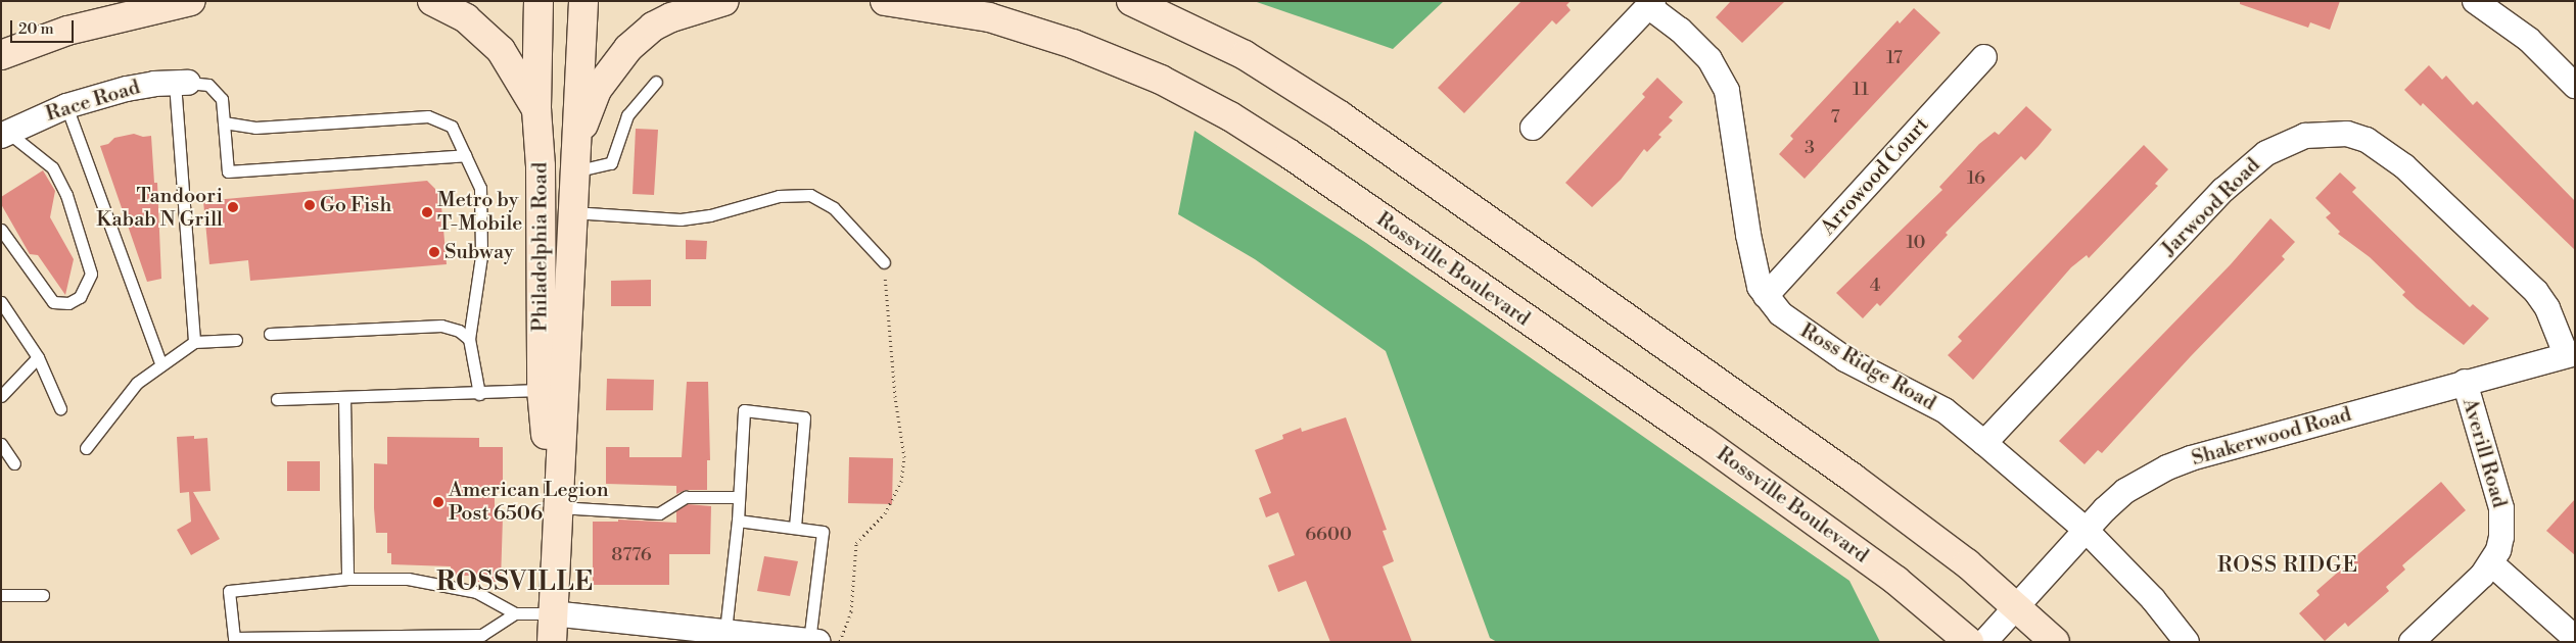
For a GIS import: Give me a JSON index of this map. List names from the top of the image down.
{
  "streets": {
    "main road": ["Philadelphia Road", "Rossville Boulevard"],
    "street": [
      "Race Road",
      "Arrowood Court",
      "Jarwood Road",
      "Ross Ridge Road",
      "Shakerwood Road",
      "Averill Road"
    ]
  },
  "crossings": [
    ["Arrowood Court", "Ross Ridge Road"],
    ["Jarwood Road", "Ross Ridge Road"],
    ["Jarwood Road", "Shakerwood Road"],
    ["Ross Ridge Road", "Shakerwood Road"],
    ["Shakerwood Road", "Averill Road"]
  ],
  "districts": ["ROSS RIDGE", "ROSSVILLE"],
  "places": [
    "Go Fish",
    "Tandoori Kabab N Grill",
    "Metro by T-Mobile",
    "Subway",
    "American Legion Post 6506"
  ],
  "house_numbers": [
    "17",
    "11",
    "7",
    "3",
    "16",
    "10",
    "4",
    "6600",
    "8776"
  ],
  "scale_bar": "20 m"
}
